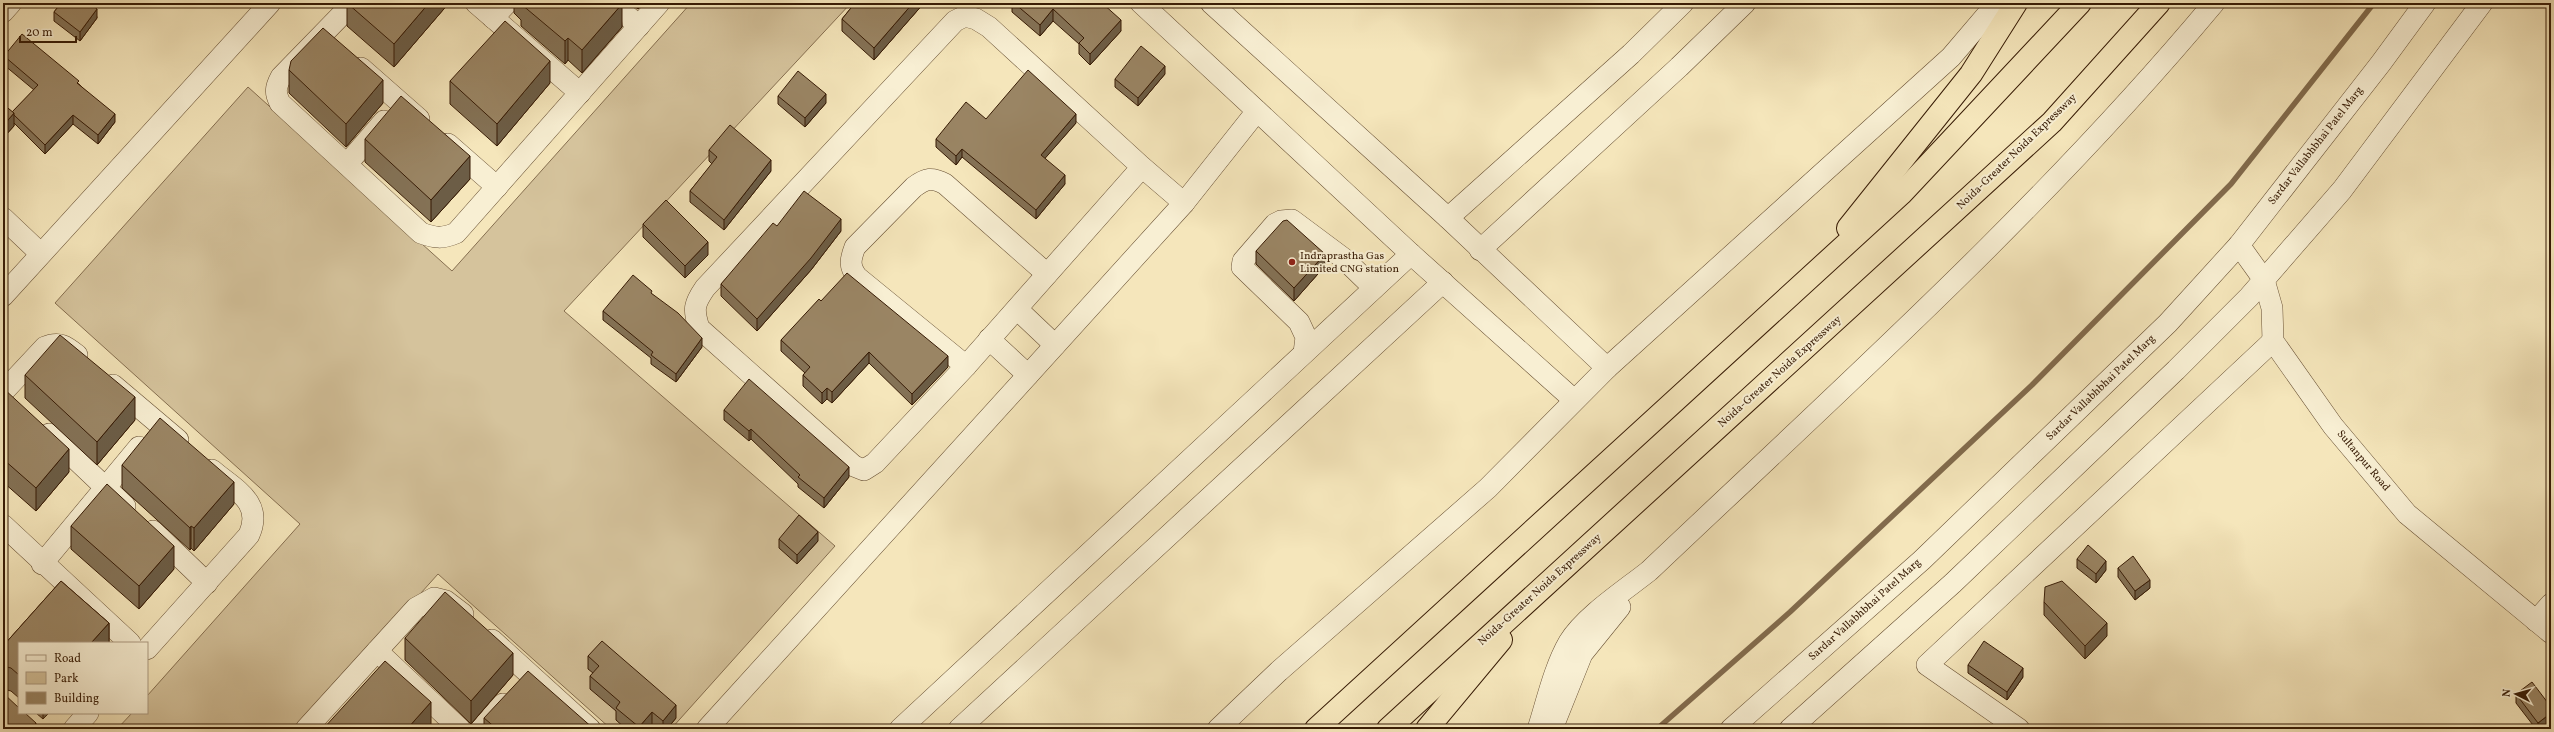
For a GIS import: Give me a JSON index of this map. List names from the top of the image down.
{
  "streets": {
    "highway": ["Noida-Greater Noida Expressway"],
    "street": ["Sardar Vallabhbhai Patel Marg", "Sultanpur Road"]
  },
  "places": ["Indraprastha Gas Limited CNG station"],
  "legend": ["Road", "Park", "Building"],
  "scale_bar": "20 m",
  "north": "left"
}
